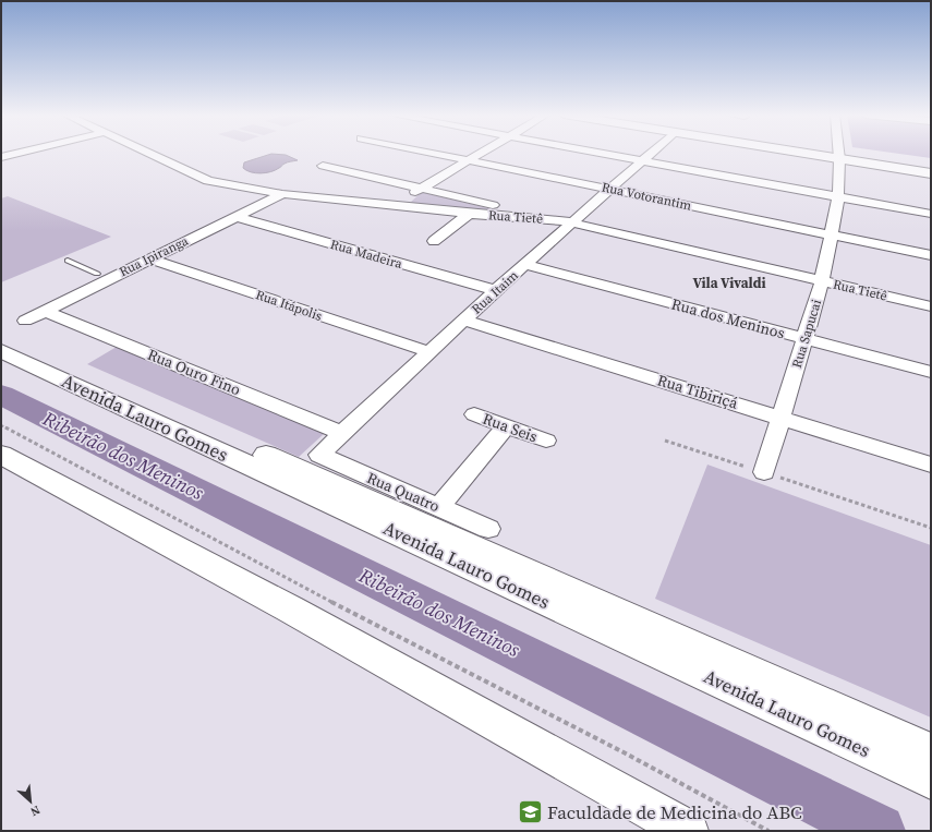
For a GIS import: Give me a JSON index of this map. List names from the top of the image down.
{
  "streets": {
    "main road": ["Avenida Lauro Gomes"],
    "street": [
      "Rua Votorantim",
      "Rua Tietê",
      "Rua Madeira",
      "Rua Ipiranga",
      "Rua Itaim",
      "Rua Itápolis",
      "Rua dos Meninos",
      "Rua Sapucai",
      "Rua Ouro Fino",
      "Rua Tibiriçá",
      "Rua Seis",
      "Rua Quatro"
    ]
  },
  "crossings": [
    ["Rua Votorantim", "Rua Itaim"],
    ["Rua Votorantim", "Rua Sapucai"],
    ["Rua Tietê", "Rua Ipiranga"],
    ["Rua Tietê", "Rua Itaim"],
    ["Rua Tietê", "Rua Sapucai"],
    ["Rua Madeira", "Rua Ipiranga"],
    ["Rua Madeira", "Rua Itaim"],
    ["Rua Ipiranga", "Rua Itápolis"],
    ["Rua Ipiranga", "Rua Ouro Fino"],
    ["Rua Itaim", "Rua Itápolis"],
    ["Rua Itaim", "Rua dos Meninos"],
    ["Rua Itaim", "Rua Ouro Fino"],
    ["Rua Itaim", "Rua Tibiriçá"],
    ["Rua Itaim", "Rua Quatro"],
    ["Rua dos Meninos", "Rua Sapucai"],
    ["Rua Sapucai", "Rua Tibiriçá"]
  ],
  "districts": ["Vila Vivaldi"],
  "water": ["Ribeirão dos Meninos"],
  "places": {
    "school or university": ["Faculdade de Medicina do ABC"]
  },
  "north": "bottom right"
}
